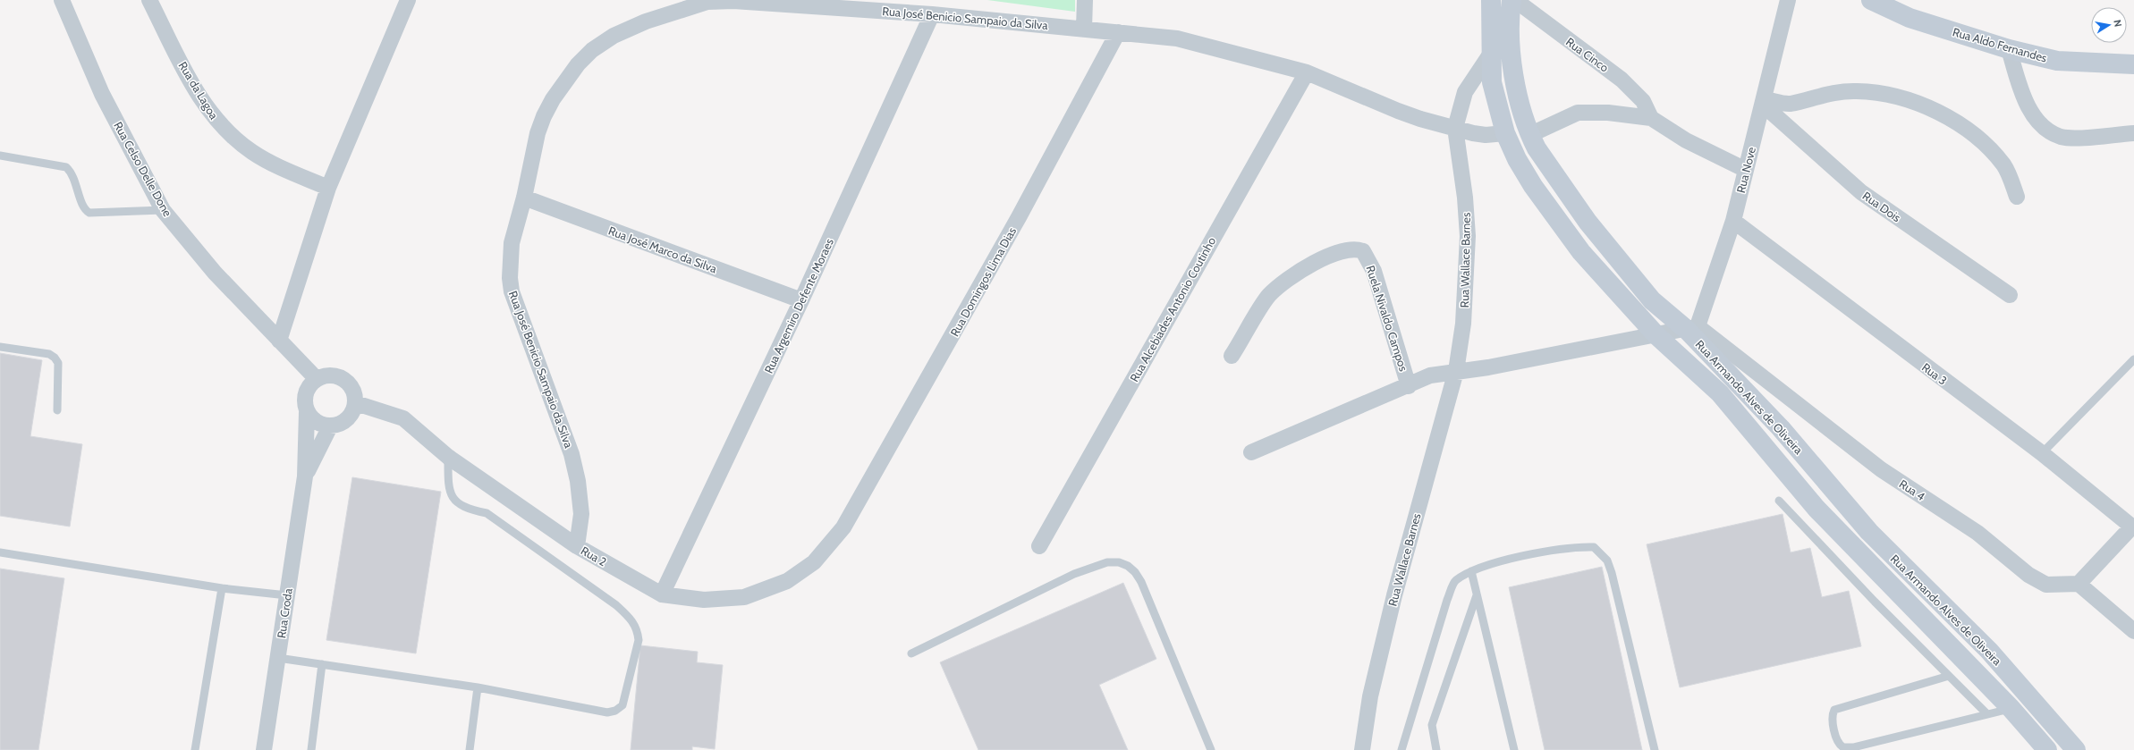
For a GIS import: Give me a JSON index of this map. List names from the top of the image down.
{
  "streets": {
    "main road": ["Rua Aldo Fernandes", "Rua Armando Alves de Oliveira"],
    "street": [
      "Rua José Benicio Sampaio da Silva",
      "Rua Cinco",
      "Rua da Lagoa",
      "Rua Celso Delle Done",
      "Rua Nove",
      "Rua Dois",
      "Rua José Marco da Silva",
      "Rua Wallace Barnes",
      "Rua Domingos Lima Dias",
      "Rua Argemiro Defente Moraes",
      "Rua Alcebiades Antonio Coutinho",
      "Ruela Nivaldo Campos",
      "Rua 3",
      "Rua 4",
      "Rua 2",
      "Rua Croda"
    ]
  },
  "crossings": [
    ["Rua José Benicio Sampaio da Silva", "Rua José Marco da Silva"],
    ["Rua José Benicio Sampaio da Silva", "Rua Wallace Barnes"],
    ["Rua José Benicio Sampaio da Silva", "Rua Domingos Lima Dias"],
    ["Rua José Benicio Sampaio da Silva", "Rua Argemiro Defente Moraes"],
    ["Rua José Benicio Sampaio da Silva", "Rua Alcebiades Antonio Coutinho"],
    ["Rua José Benicio Sampaio da Silva", "Rua 2"],
    ["Rua Celso Delle Done", "Rua 2"],
    ["Rua Celso Delle Done", "Rua Croda"],
    ["Rua Nove", "Rua Dois"],
    ["Rua Nove", "Rua 3"],
    ["Rua Nove", "Rua Armando Alves de Oliveira"],
    ["Rua Nove", "Rua 4"],
    ["Rua José Marco da Silva", "Rua Argemiro Defente Moraes"],
    ["Rua Wallace Barnes", "Rua Armando Alves de Oliveira"],
    ["Rua Domingos Lima Dias", "Rua 2"],
    ["Rua Argemiro Defente Moraes", "Rua 2"],
    ["Rua Armando Alves de Oliveira", "Rua 4"],
    ["Rua 2", "Rua Croda"]
  ],
  "north": "right"
}
